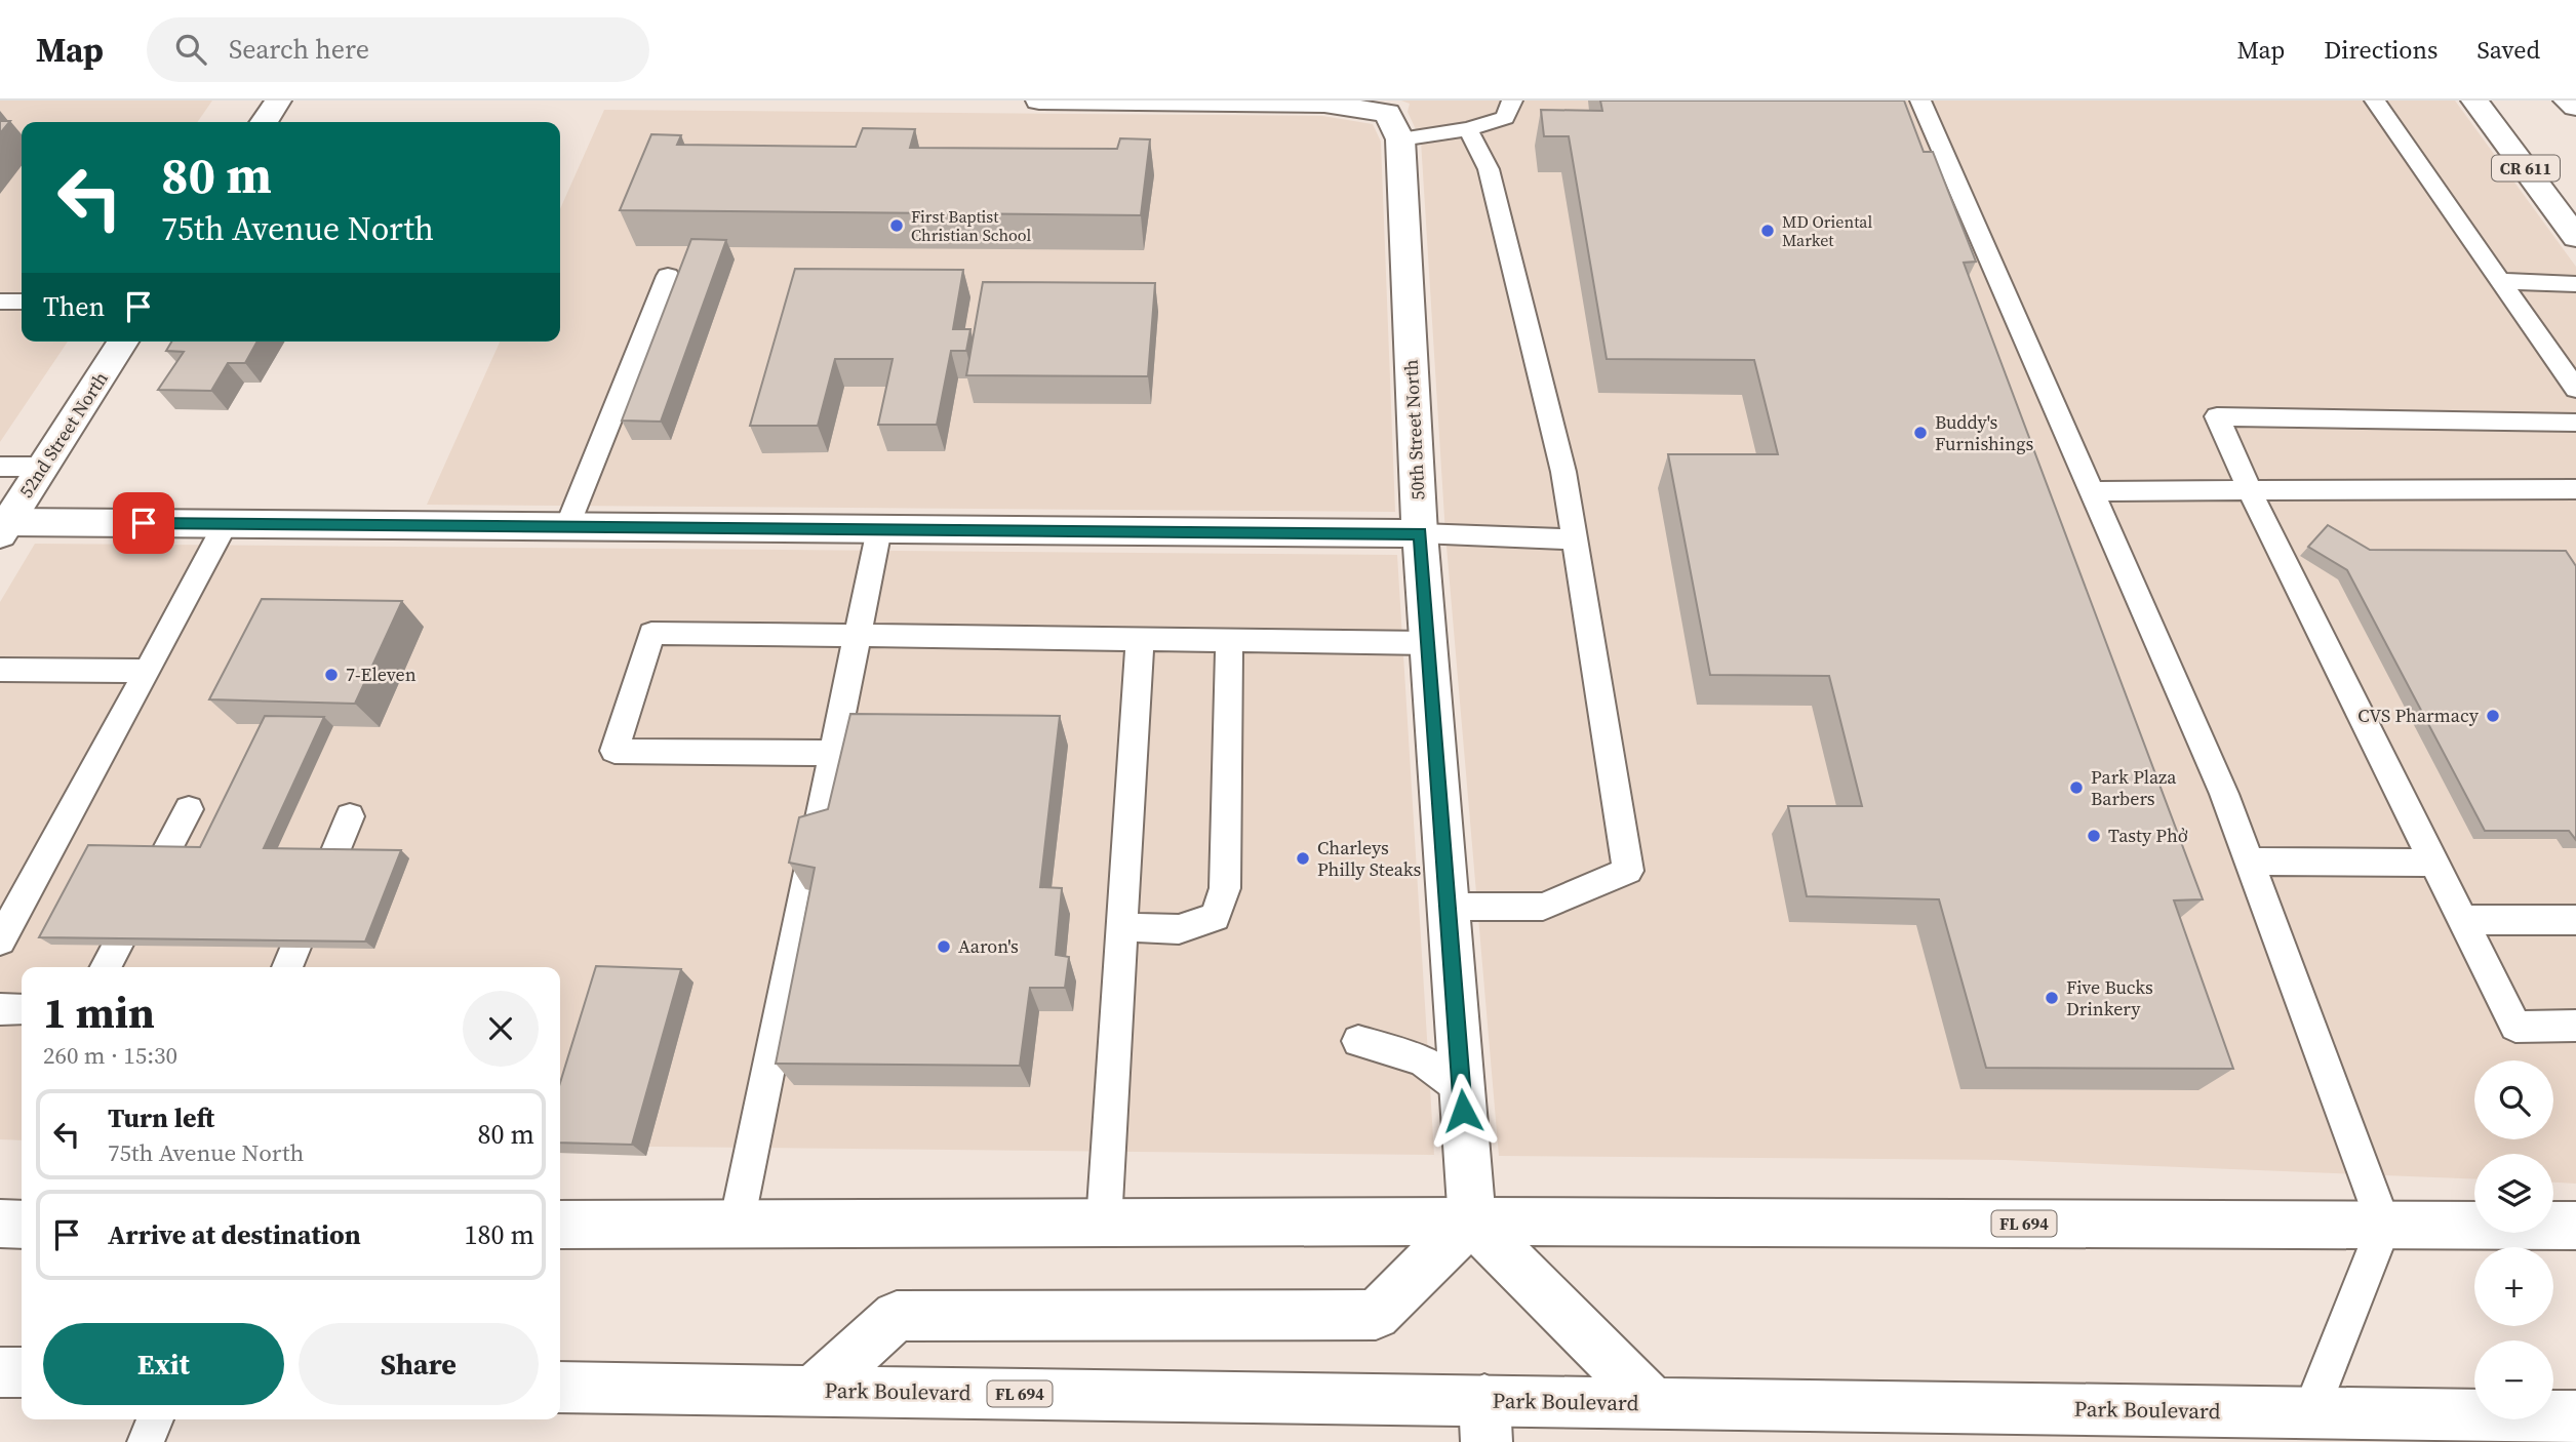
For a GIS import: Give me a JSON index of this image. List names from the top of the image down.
{
  "streets": {
    "main road": [
      "CR 611",
      "50th Street North",
      "52nd Street North",
      "FL 694",
      "Park Boulevard"
    ]
  },
  "crossings": [
    ["50th Street North", "FL 694"]
  ],
  "places": [
    "First Baptist Christian School",
    "MD Oriental Market",
    "Buddy's Furnishings",
    "7-Eleven",
    "CVS Pharmacy",
    "Park Plaza Barbers",
    "Tasty Phở",
    "Charleys Philly Steaks",
    "Aaron's",
    "Five Bucks Drinkery"
  ],
  "page": {
    "header": "Map",
    "search": "Search here",
    "nav": ["Map", "Directions", "Saved"],
    "turn": ["80 m", "75th Avenue North"],
    "then": "Then",
    "heading": ["1 min", "260 m · 15:30"],
    "map_buttons": ["+", "−"],
    "list": [
      {
        "name": "Turn left",
        "note": "75th Avenue North",
        "value": "80 m"
      },
      {
        "name": "Arrive at destination",
        "value": "180 m"
      }
    ],
    "buttons": ["Exit", "Share"]
  }
}
